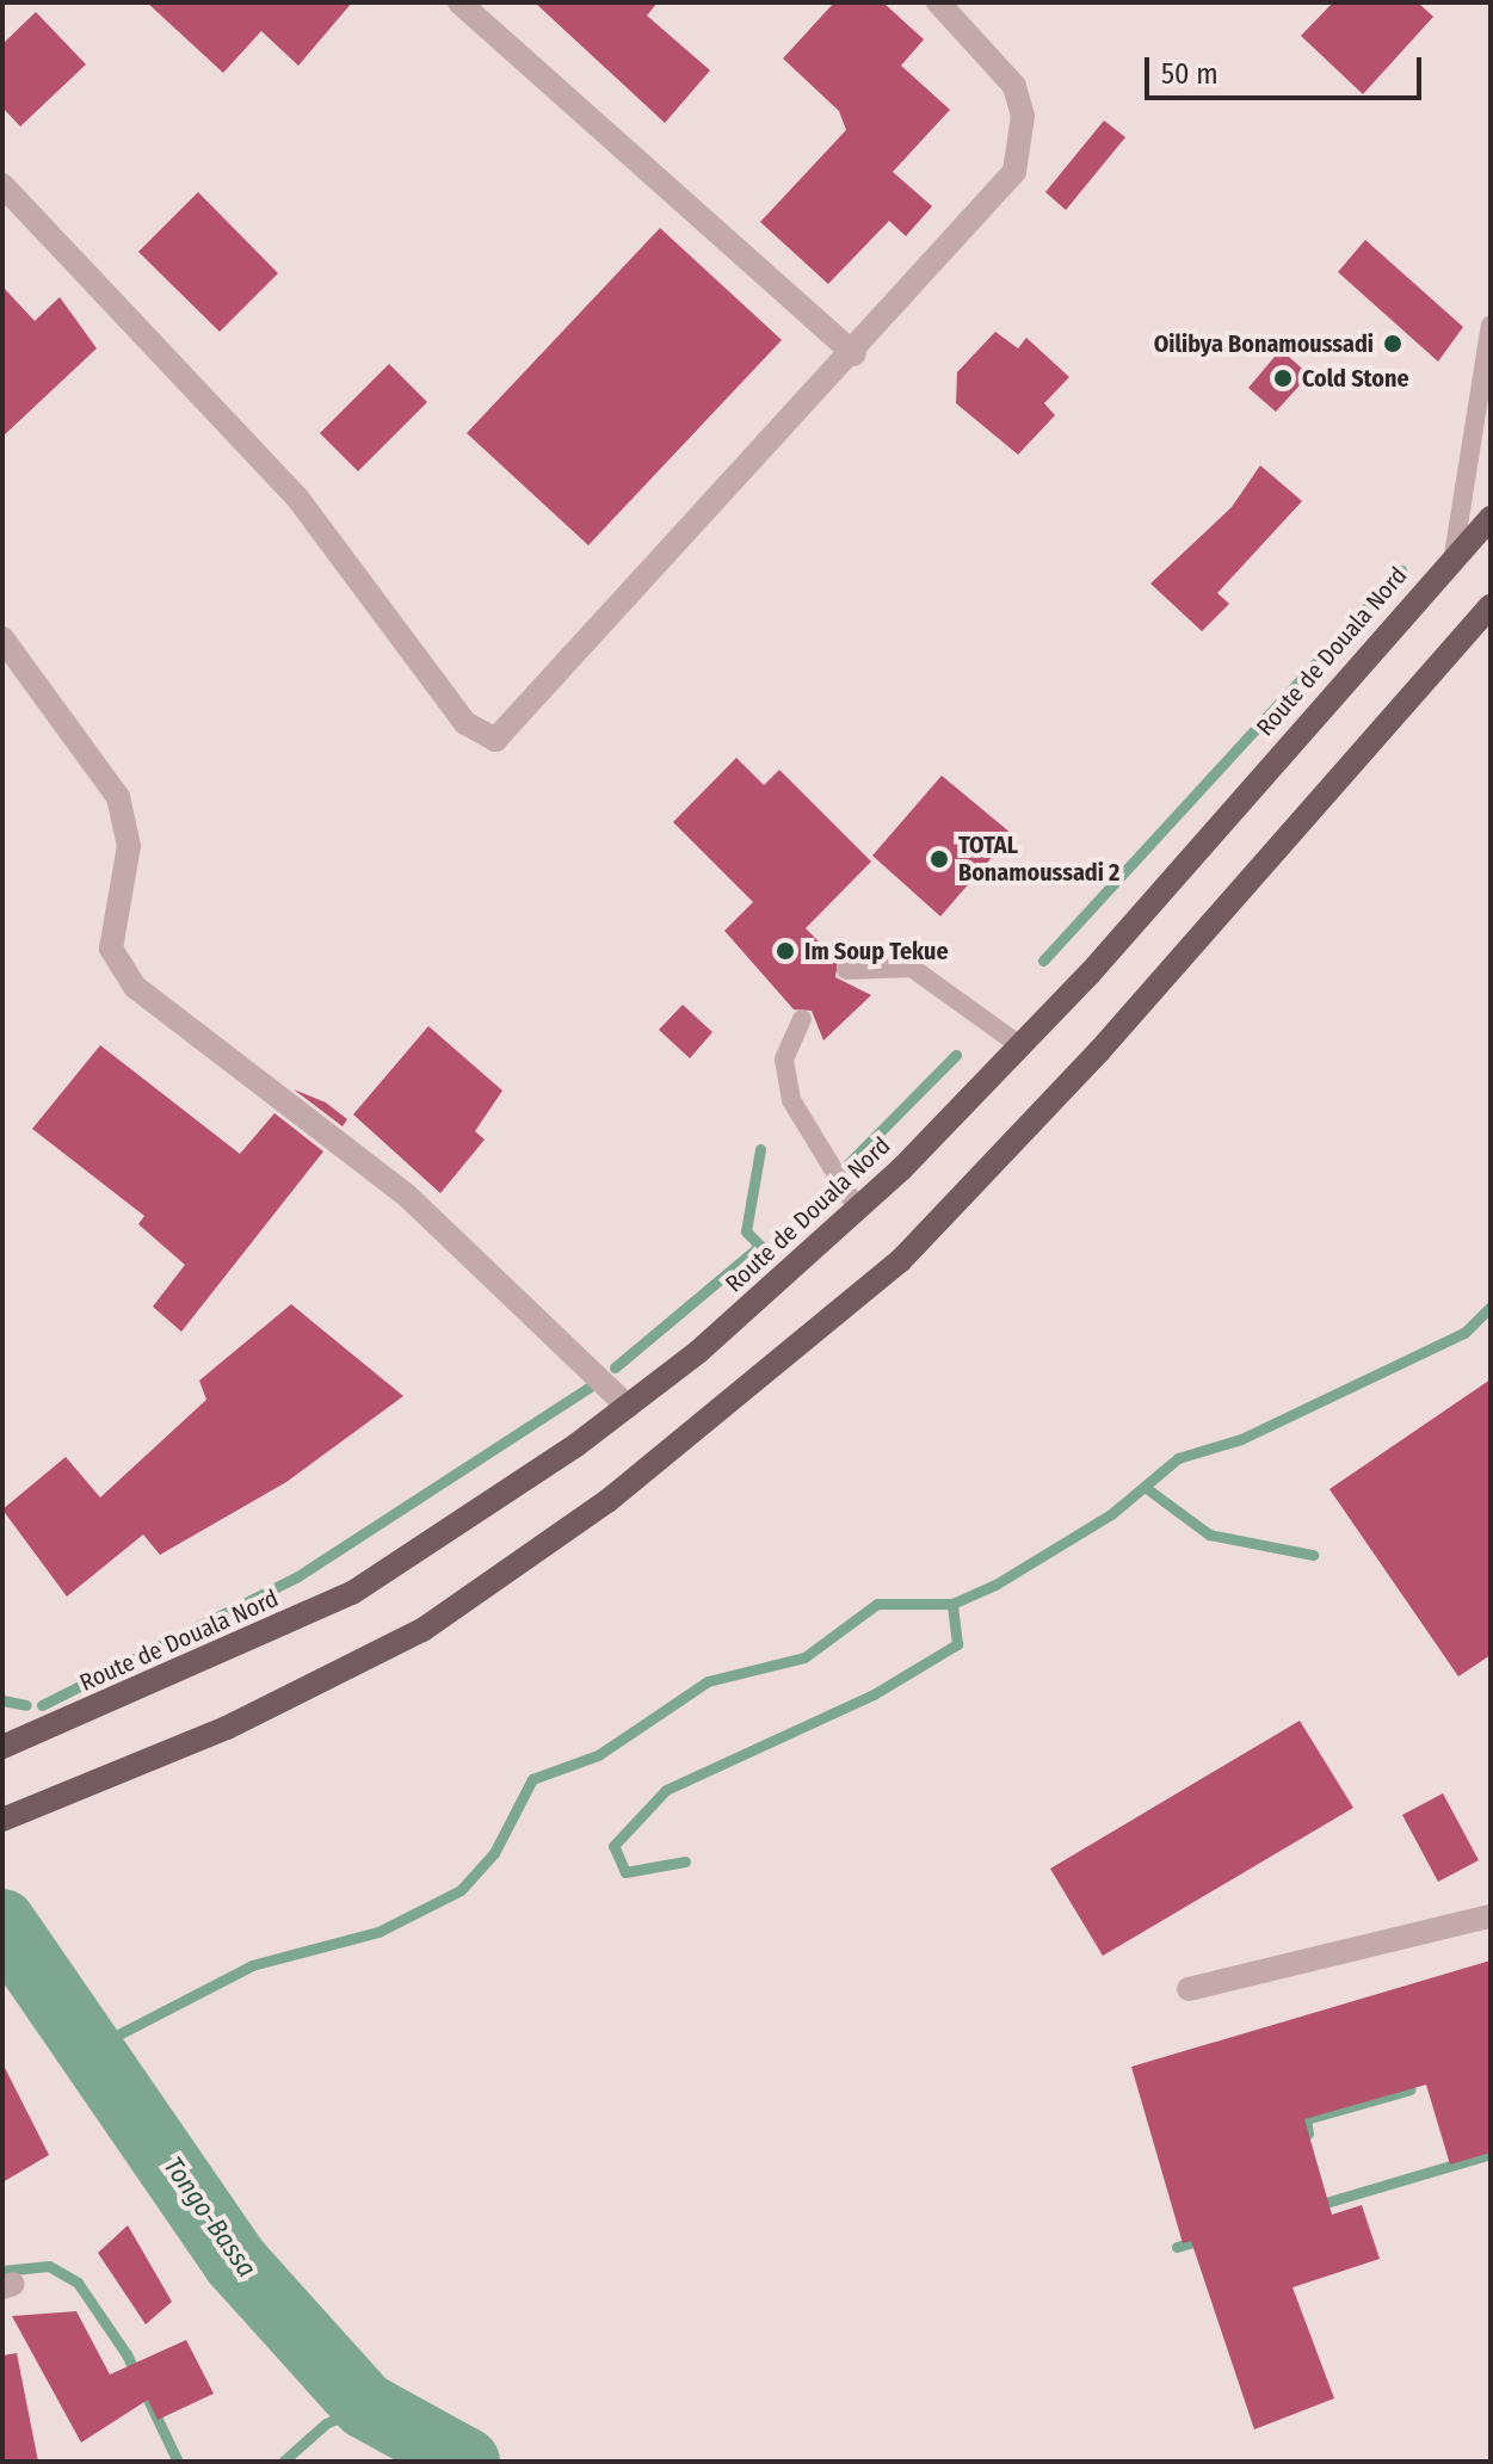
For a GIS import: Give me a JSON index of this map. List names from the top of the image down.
{
  "streets": {
    "main road": ["Route de Douala Nord"]
  },
  "water": ["Tongo-Bassa"],
  "places": [
    "Oilibya Bonamoussadi",
    "Cold Stone",
    "TOTAL Bonamoussadi 2",
    "Im Soup Tekue"
  ],
  "scale_bar": "50 m"
}
